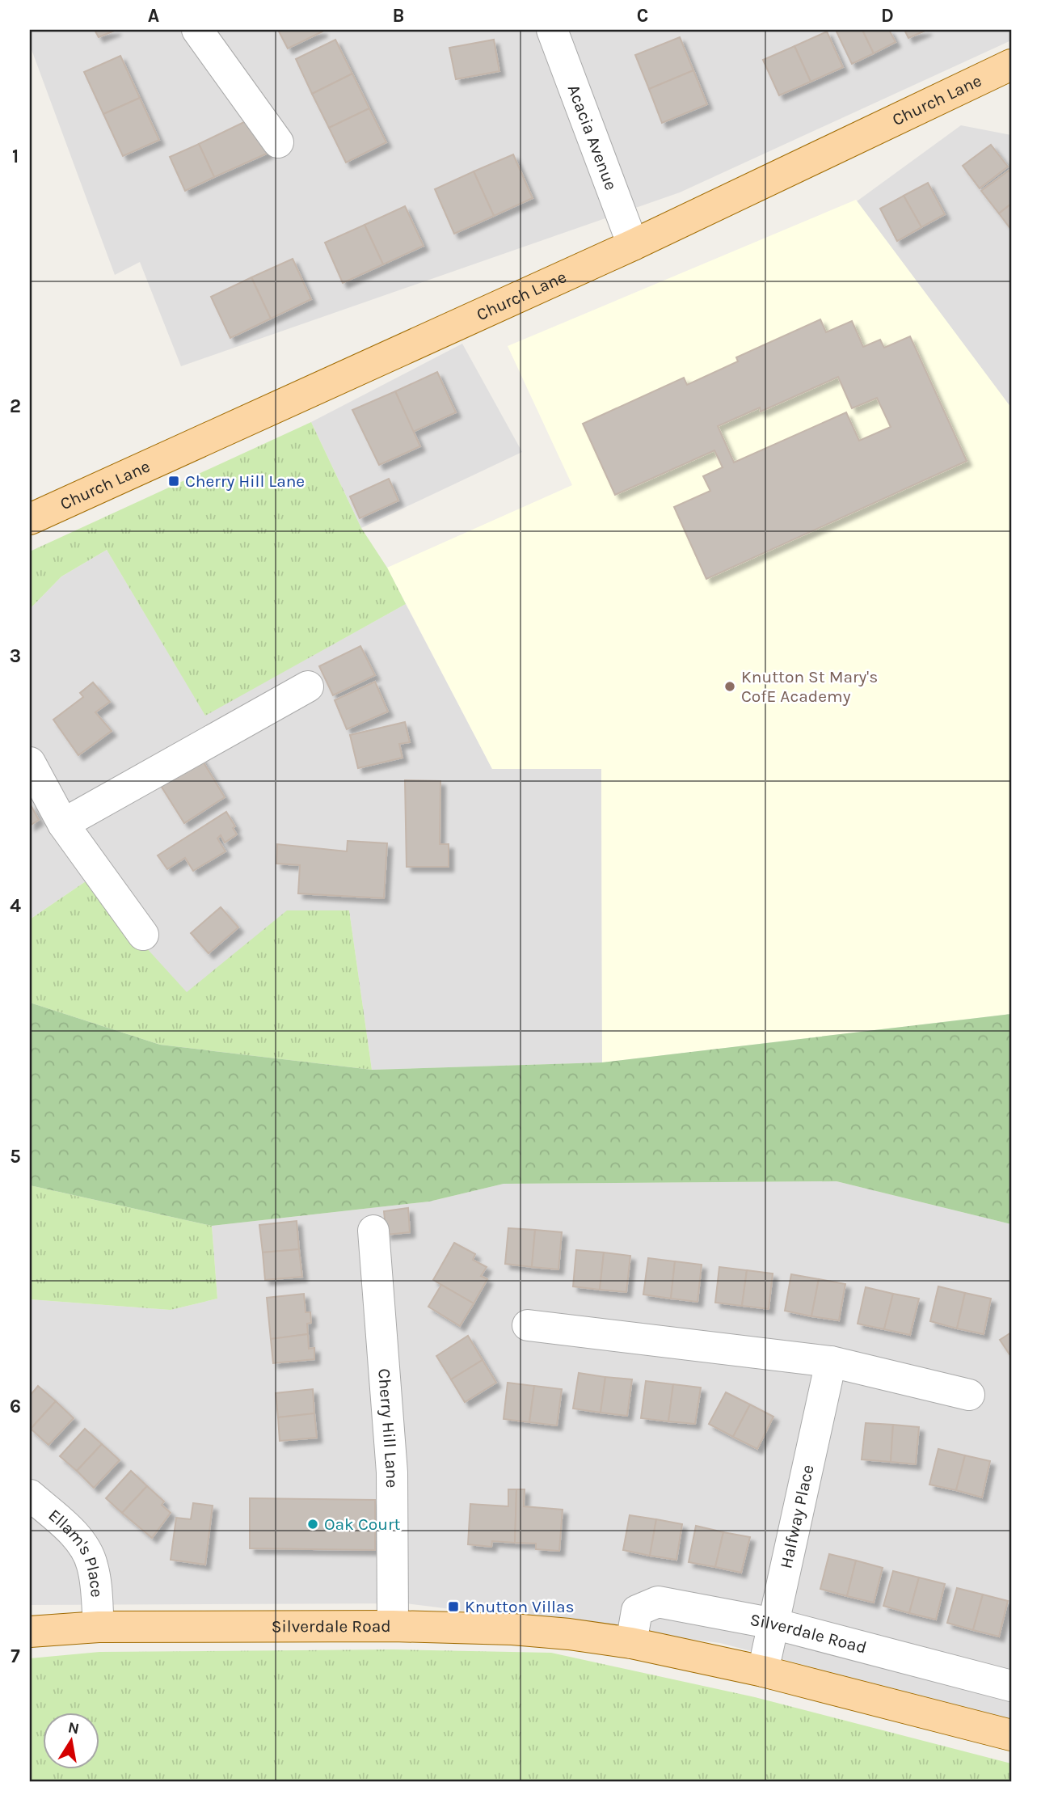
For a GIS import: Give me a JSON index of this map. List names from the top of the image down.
{
  "streets": {
    "main road": ["Church Lane", "Silverdale Road"],
    "street": [
      "Acacia Avenue",
      "Cherry Hill Lane",
      "Halfway Place",
      "Ellam's Place"
    ]
  },
  "crossings": [
    ["Church Lane", "Acacia Avenue"],
    ["Cherry Hill Lane", "Silverdale Road"],
    ["Halfway Place", "Silverdale Road"],
    ["Ellam's Place", "Silverdale Road"]
  ],
  "places": {
    "transit": ["Cherry Hill Lane", "Knutton Villas"],
    "other": ["Knutton St Mary's CofE Academy", "Oak Court"]
  },
  "north": "top",
  "grid": {
    "columns": [
      "A",
      "B",
      "C",
      "D"
    ],
    "rows": [
      "1",
      "2",
      "3",
      "4",
      "5",
      "6",
      "7"
    ]
  }
}
